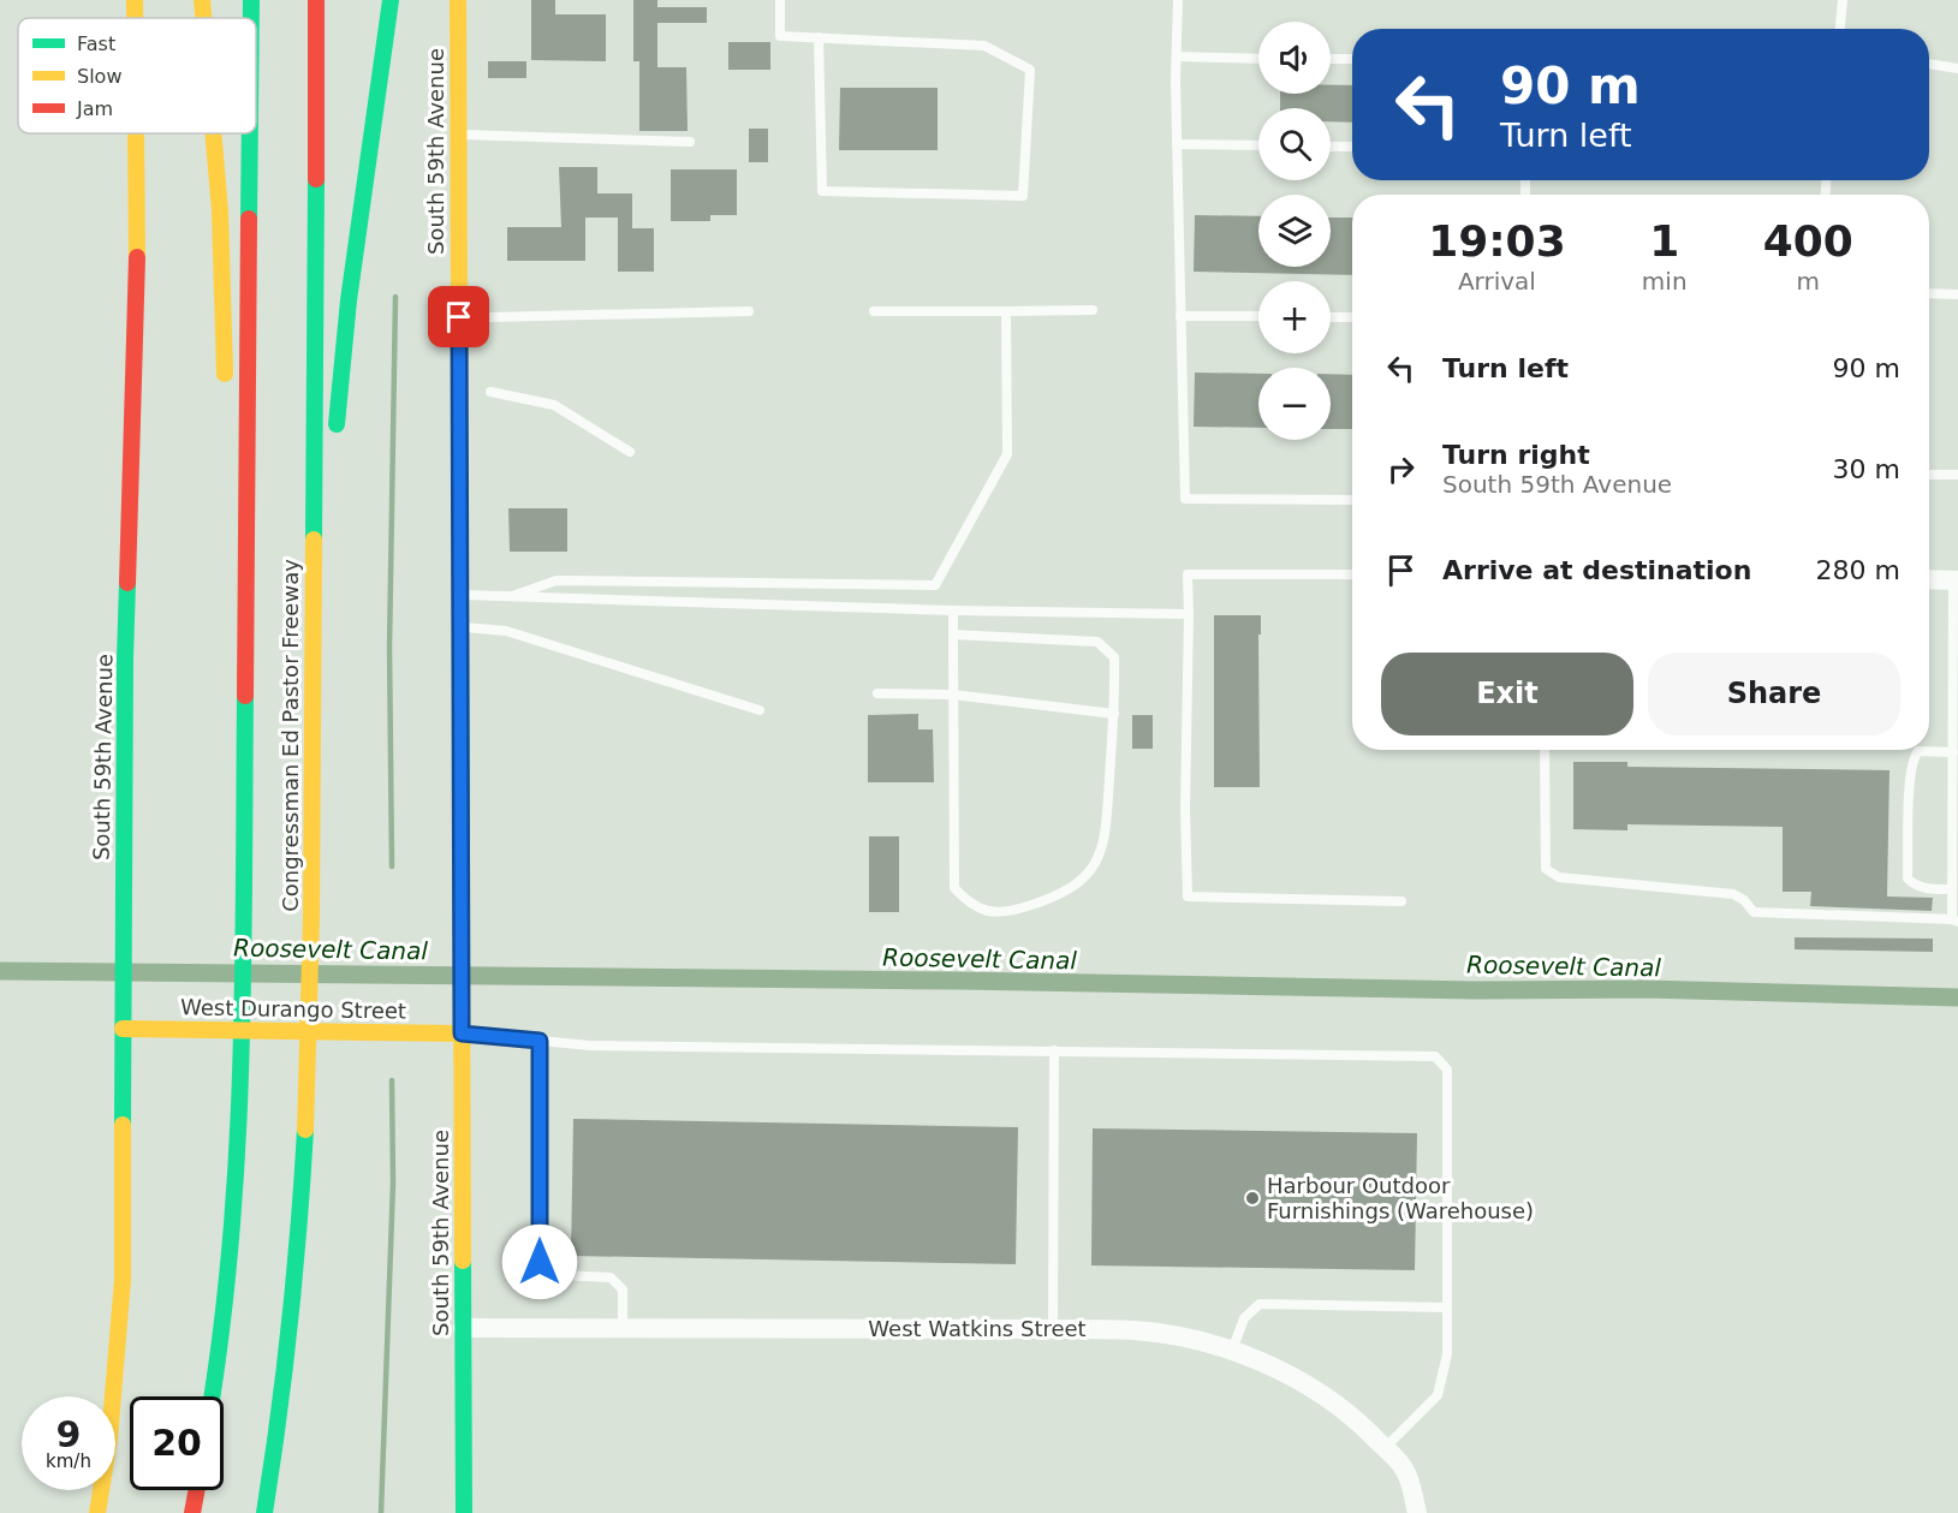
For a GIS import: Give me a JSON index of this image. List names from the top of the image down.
{
  "streets": {
    "main road": ["South 59th Avenue", "Congressman Ed Pastor Freeway", "West Durango Street"],
    "street": ["West Watkins Street"]
  },
  "crossings": [
    ["South 59th Avenue", "West Durango Street"],
    ["South 59th Avenue", "West Watkins Street"]
  ],
  "water": ["Roosevelt Canal"],
  "places": ["Harbour Outdoor Furnishings (Warehouse)"],
  "legend": ["Fast", "Slow", "Jam"],
  "page": {
    "map_buttons": ["+", "−"],
    "turn": ["90 m", "Turn left"],
    "eta": [
      "19:03",
      "Arrival",
      "1",
      "min",
      "400",
      "m"
    ],
    "list": [
      {
        "name": "Turn left",
        "value": "90 m"
      },
      {
        "name": "Turn right",
        "note": "South 59th Avenue",
        "value": "30 m"
      },
      {
        "name": "Arrive at destination",
        "value": "280 m"
      }
    ],
    "buttons": ["Exit", "Share"],
    "speed": "9 km/h",
    "limit": "20"
  }
}
